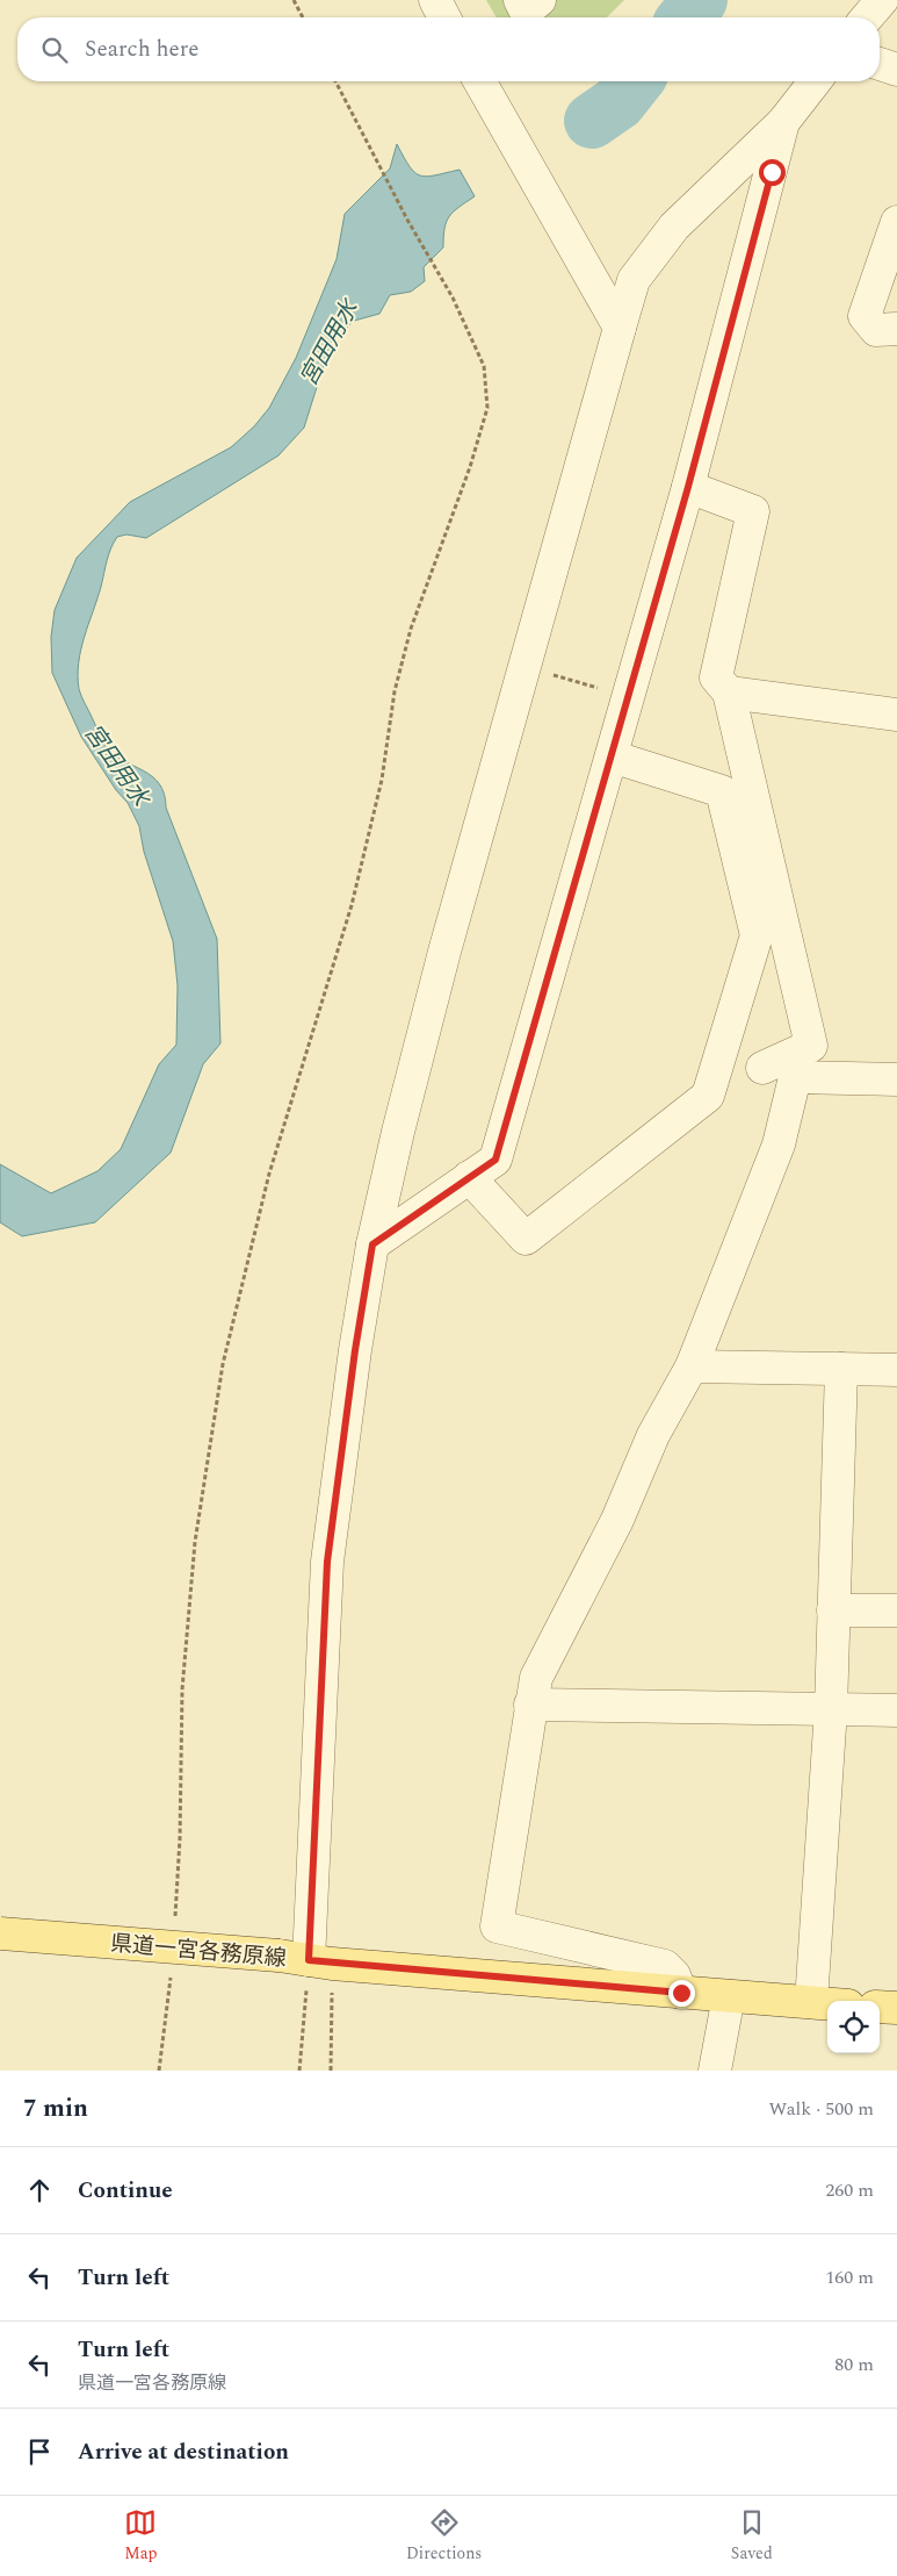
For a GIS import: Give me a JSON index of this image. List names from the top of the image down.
{
  "streets": {
    "main road": ["県道一宮各務原線"]
  },
  "water": ["宮田用水"],
  "page": {
    "search": "Search here",
    "heading": ["7 min", "Walk · 500 m"],
    "list": [
      ["Continue", "260 m"],
      ["Turn left", "160 m"],
      ["Turn left", "県道一宮各務原線", "80 m"],
      "Arrive at destination"
    ],
    "nav": ["Map", "Directions", "Saved"]
  }
}
